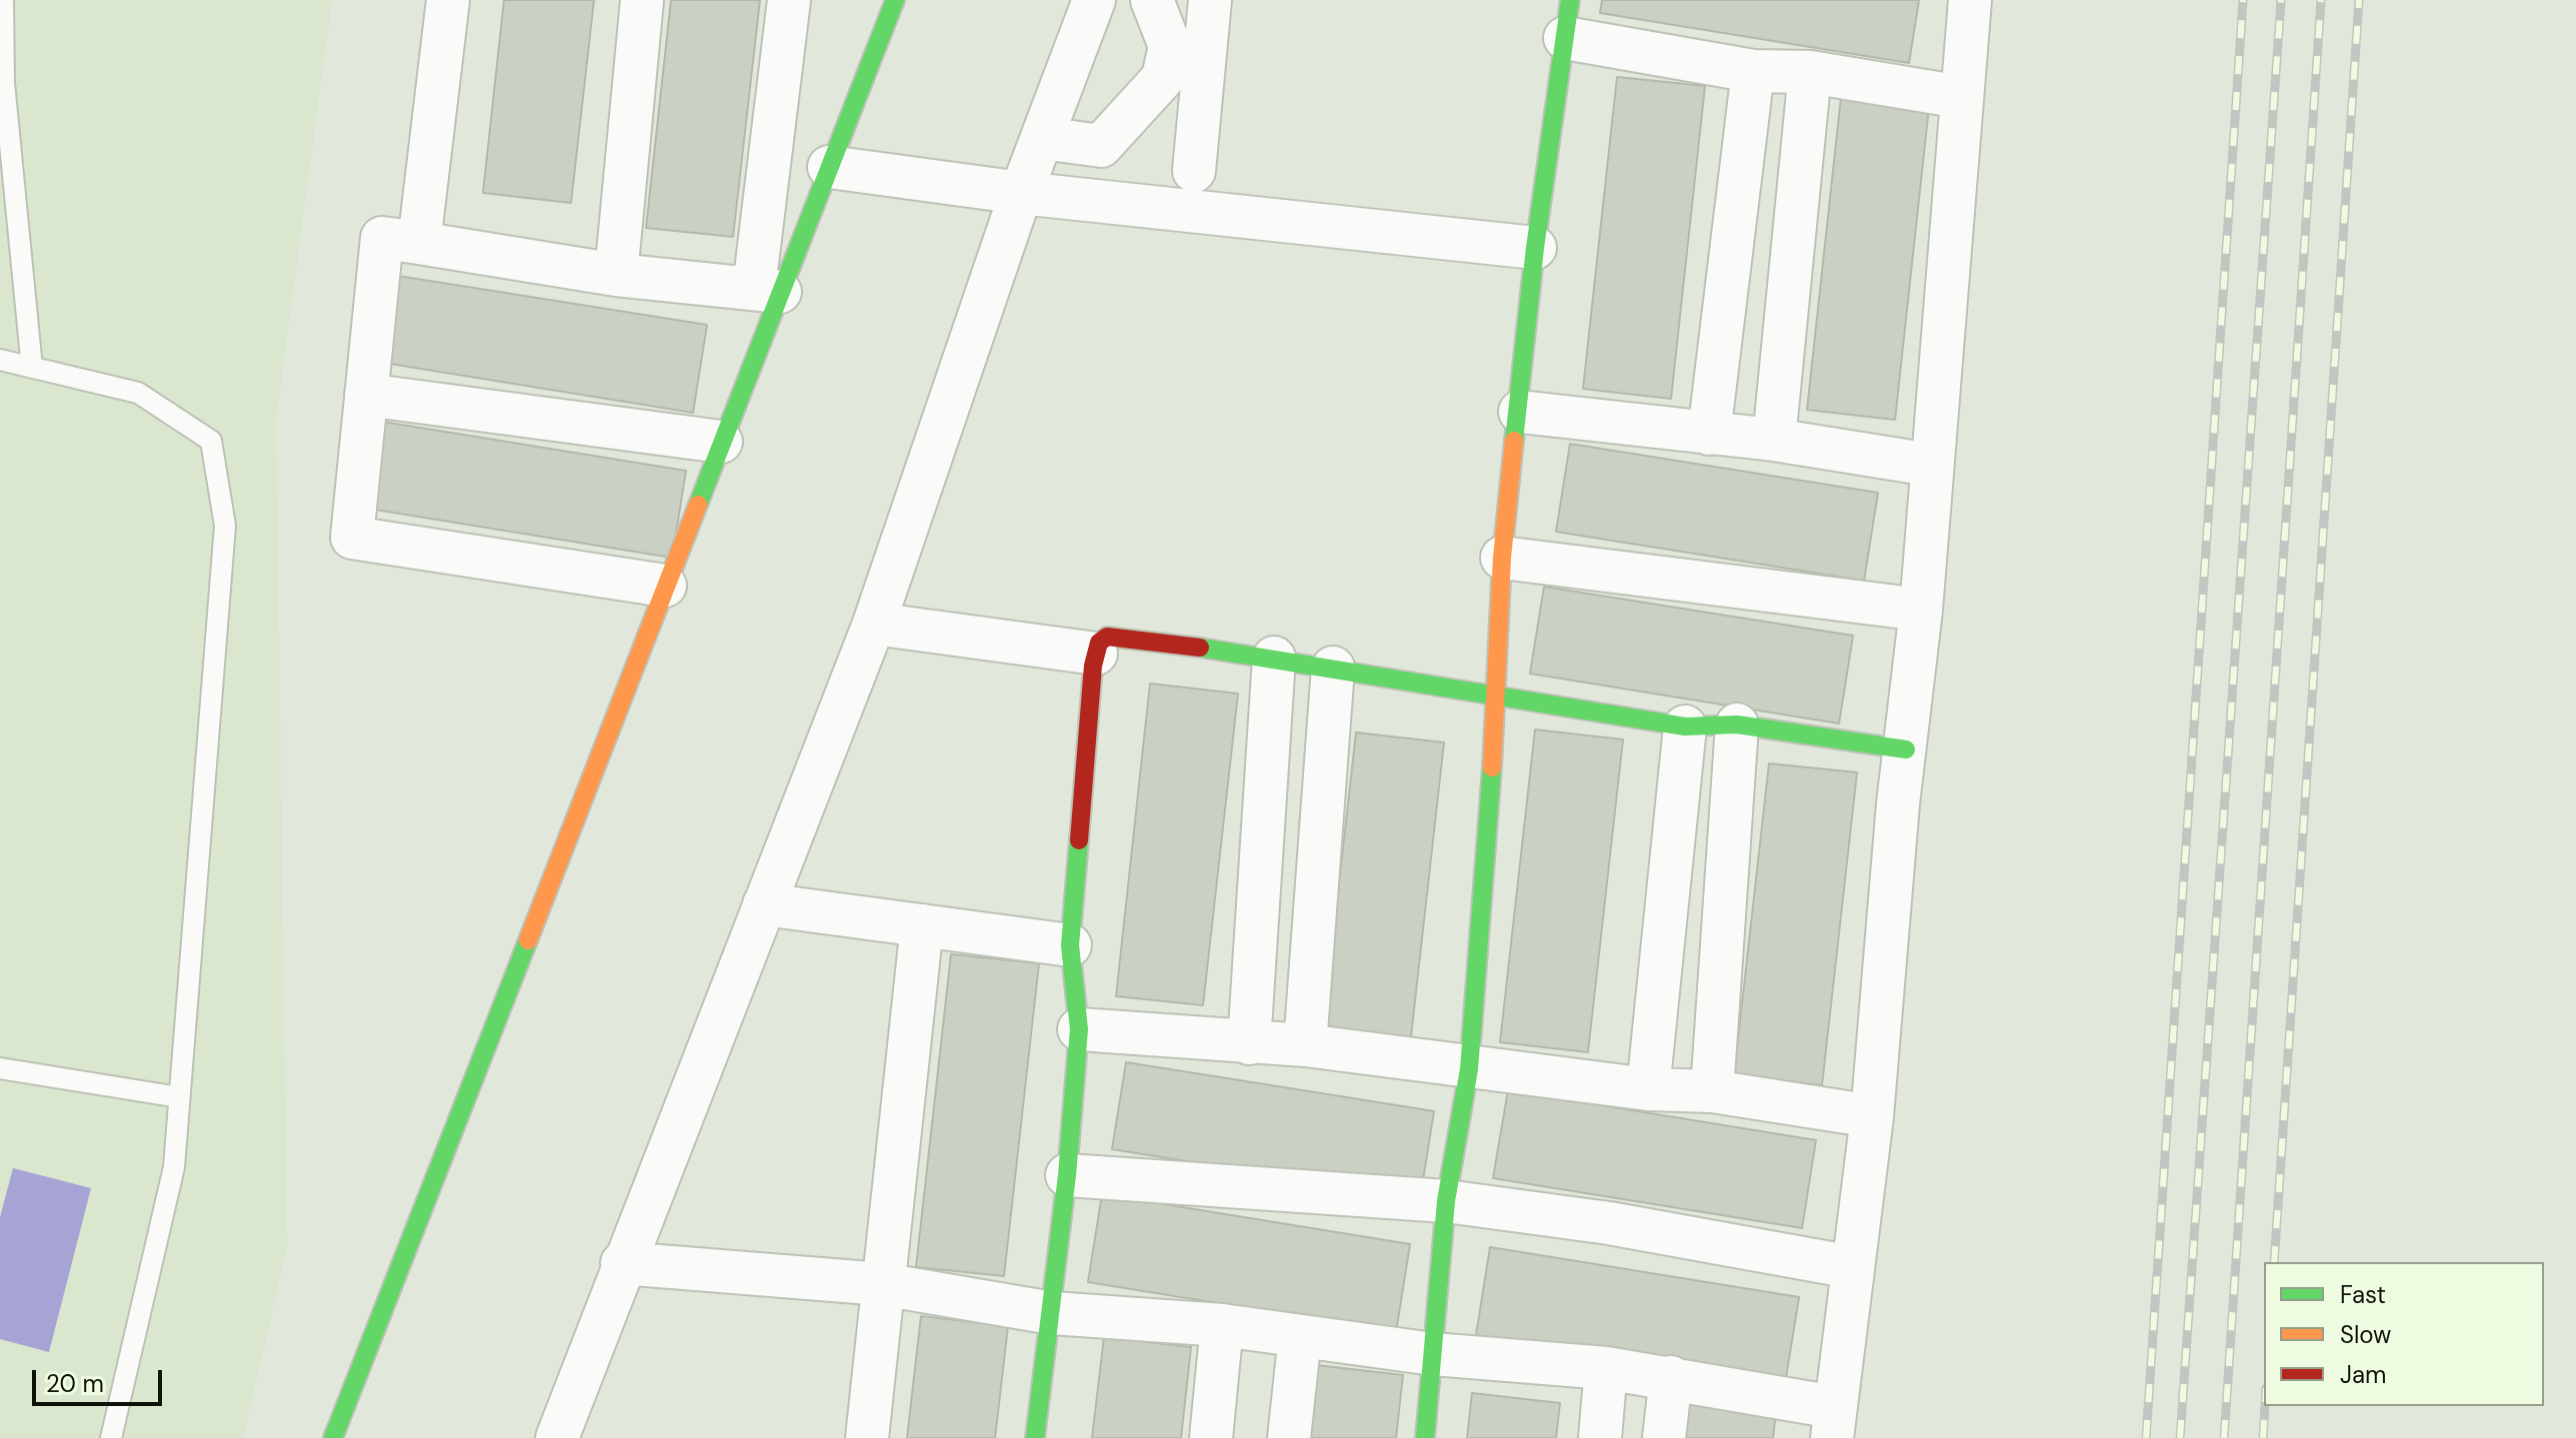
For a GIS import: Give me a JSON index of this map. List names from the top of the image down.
{
  "legend": ["Fast", "Slow", "Jam"],
  "scale_bar": "20 m"
}
